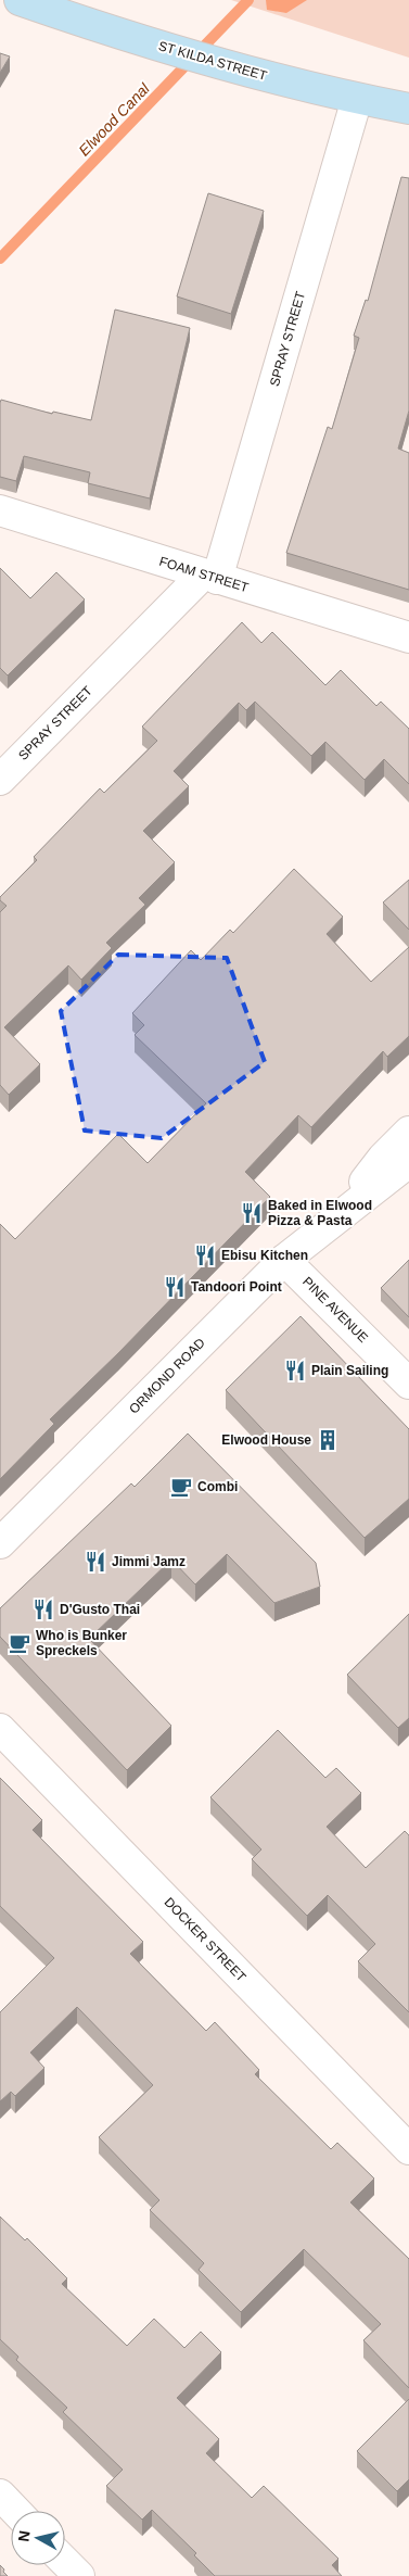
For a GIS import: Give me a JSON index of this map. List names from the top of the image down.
{
  "streets": {
    "main road": ["ST KILDA STREET"],
    "street": [
      "SPRAY STREET",
      "FOAM STREET",
      "PINE AVENUE",
      "ORMOND ROAD",
      "DOCKER STREET"
    ]
  },
  "crossings": [
    ["ST KILDA STREET", "SPRAY STREET"],
    ["SPRAY STREET", "FOAM STREET"],
    ["PINE AVENUE", "ORMOND ROAD"]
  ],
  "water": ["Elwood Canal"],
  "places": {
    "restaurant": [
      "Baked in Elwood Pizza & Pasta",
      "Ebisu Kitchen",
      "Tandoori Point",
      "Plain Sailing",
      "Jimmi Jamz",
      "D'Gusto Thai"
    ],
    "building": ["Elwood House"],
    "cafe": ["Combi", "Who is Bunker Spreckels"]
  },
  "north": "left"
}
